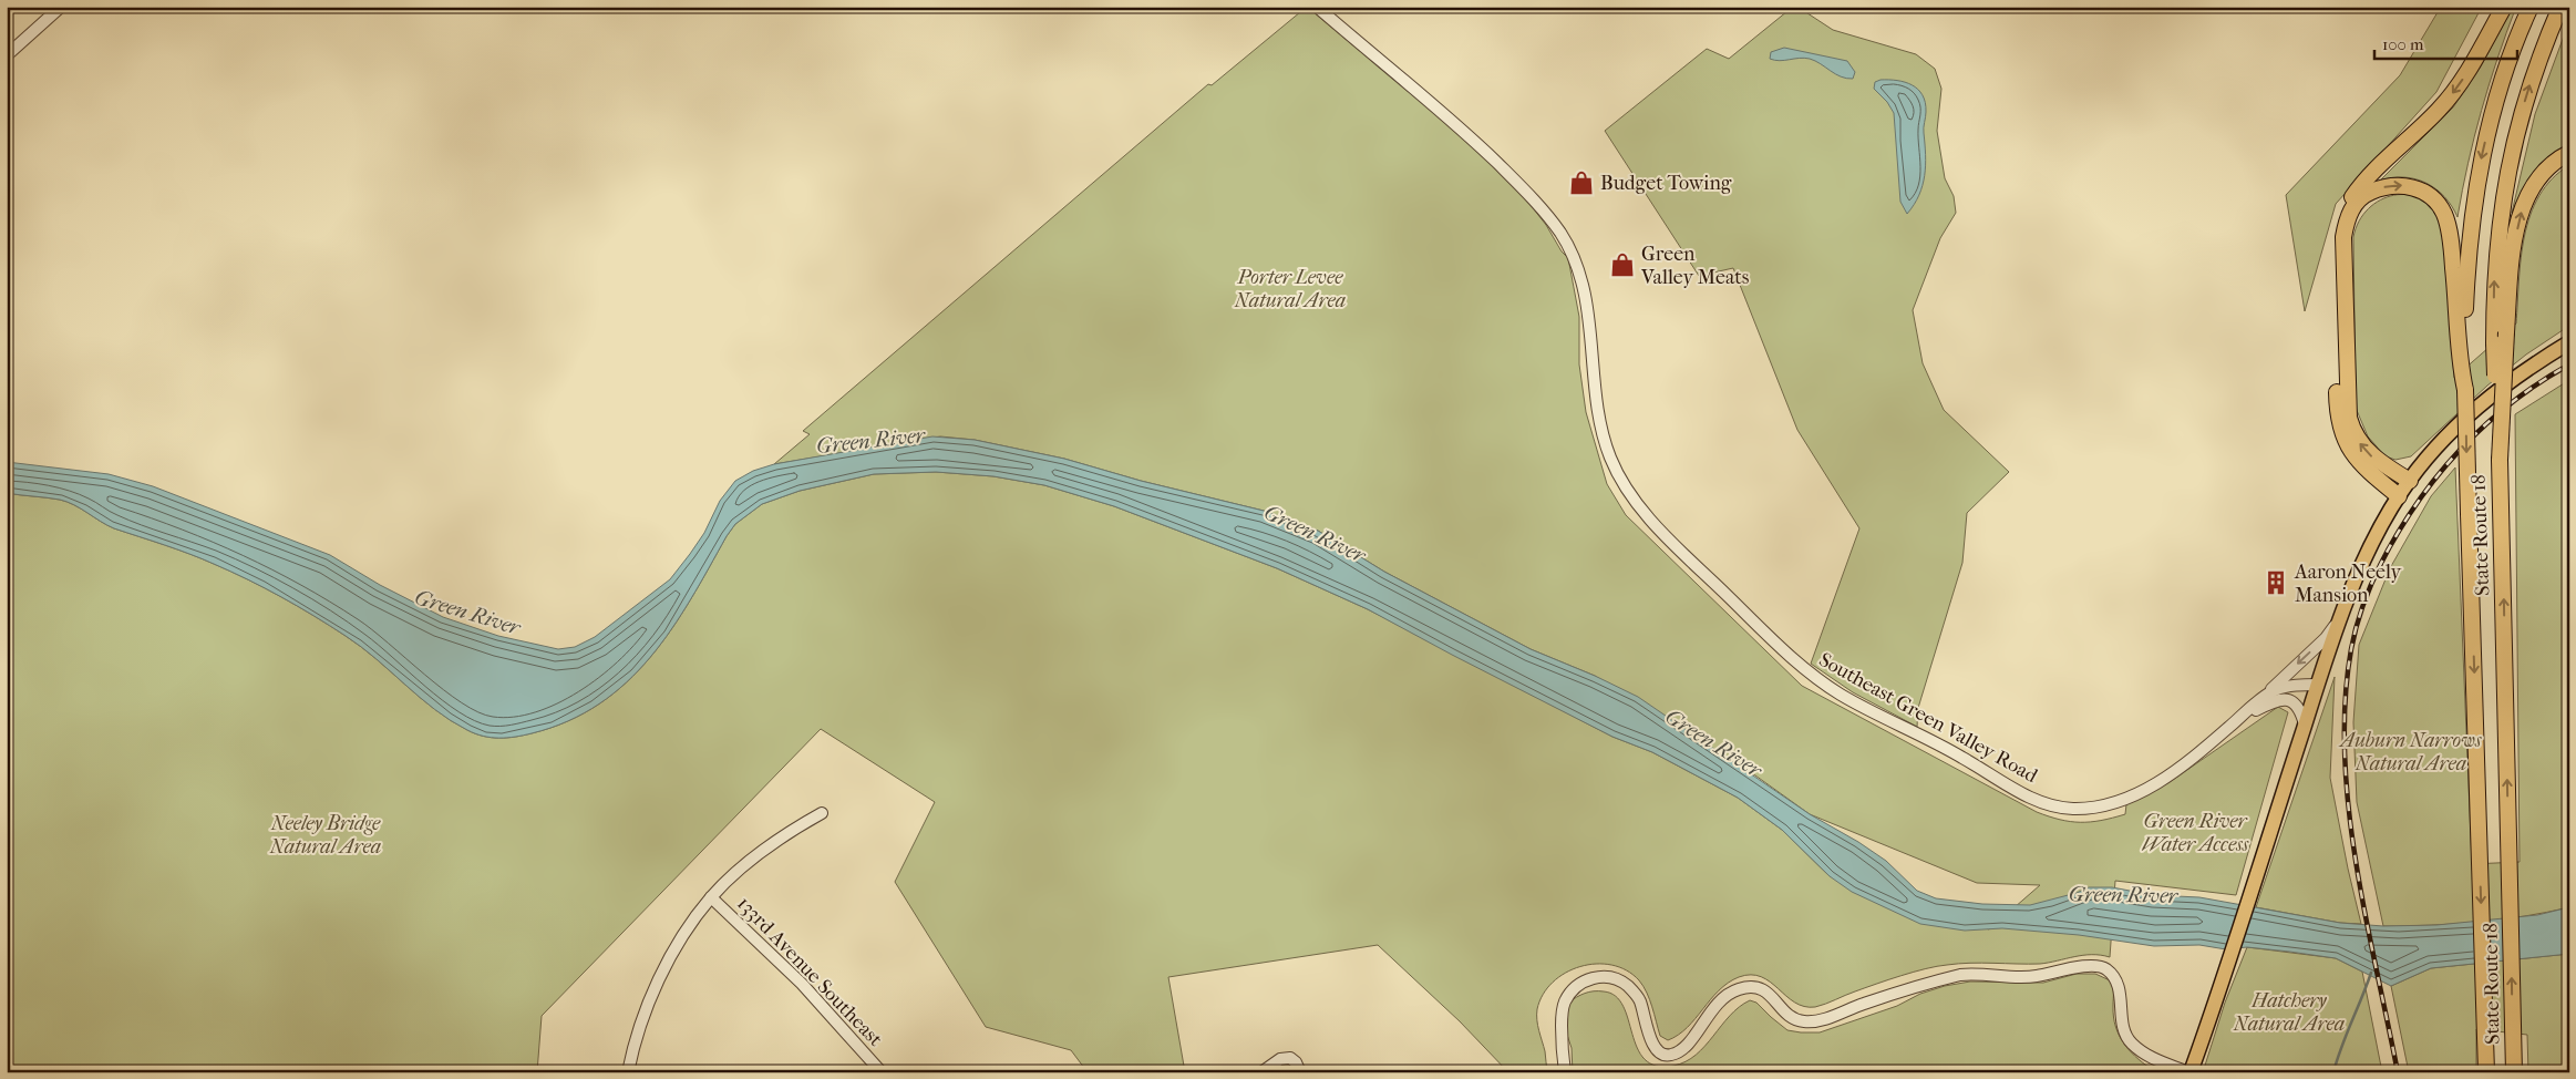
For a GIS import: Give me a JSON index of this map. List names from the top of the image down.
{
  "streets": {
    "highway": ["State Route 18"],
    "street": ["Southeast Green Valley Road", "133rd Avenue Southeast"]
  },
  "water": ["Green River"],
  "parks": [
    "Porter Levee Natural Area",
    "Auburn Narrows Natural Area",
    "Green River Water Access",
    "Neeley Bridge Natural Area",
    "Hatchery Natural Area"
  ],
  "places": {
    "shop": ["Budget Towing", "Green Valley Meats"],
    "building": ["Aaron Neely Mansion"]
  },
  "scale_bar": "100 m"
}
